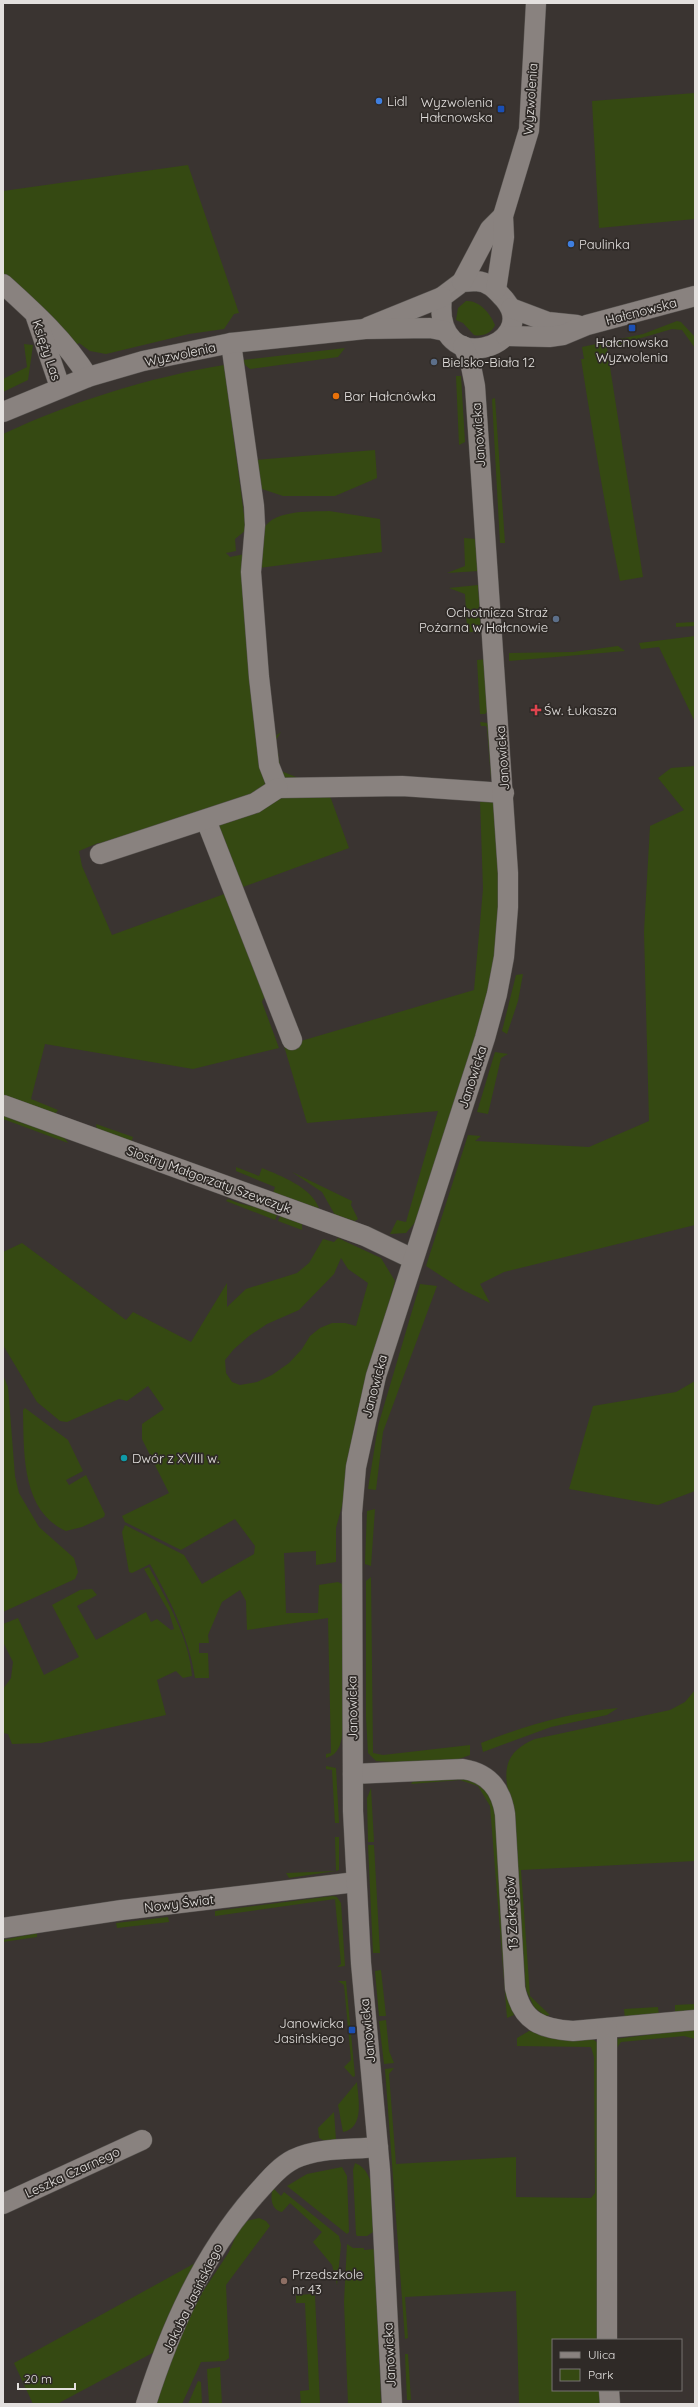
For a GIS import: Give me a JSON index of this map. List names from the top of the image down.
{
  "streets": {
    "street": [
      "Wyzwolenia",
      "Hałcnowska",
      "Księży Las",
      "Janowicka",
      "Siostry Małgorzaty Szewczyk",
      "Nowy Świat",
      "13 Zakrętów",
      "Leszka Czarnego",
      "Jakuba Jasińskiego"
    ]
  },
  "crossings": [
    ["Wyzwolenia", "Hałcnowska"],
    ["Wyzwolenia", "Księży Las"],
    ["Wyzwolenia", "Janowicka"],
    ["Hałcnowska", "Janowicka"],
    ["Janowicka", "Siostry Małgorzaty Szewczyk"],
    ["Janowicka", "Nowy Świat"],
    ["Janowicka", "13 Zakrętów"],
    ["Janowicka", "Jakuba Jasińskiego"]
  ],
  "places": {
    "other": [
      "Lidl",
      "Paulinka",
      "Bielsko-Biała 12",
      "Bar Hałcnówka",
      "Ochotnicza Straż Pożarna w Hałcnowie",
      "Dwór z XVIII w.",
      "Przedszkole nr 43"
    ],
    "transit": ["Wyzwolenia Hałcnowska", "Hałcnowska Wyzwolenia", "Janowicka Jasińskiego"],
    "health": ["Św. Łukasza"]
  },
  "legend": ["Ulica", "Park"],
  "scale_bar": "20 m"
}
